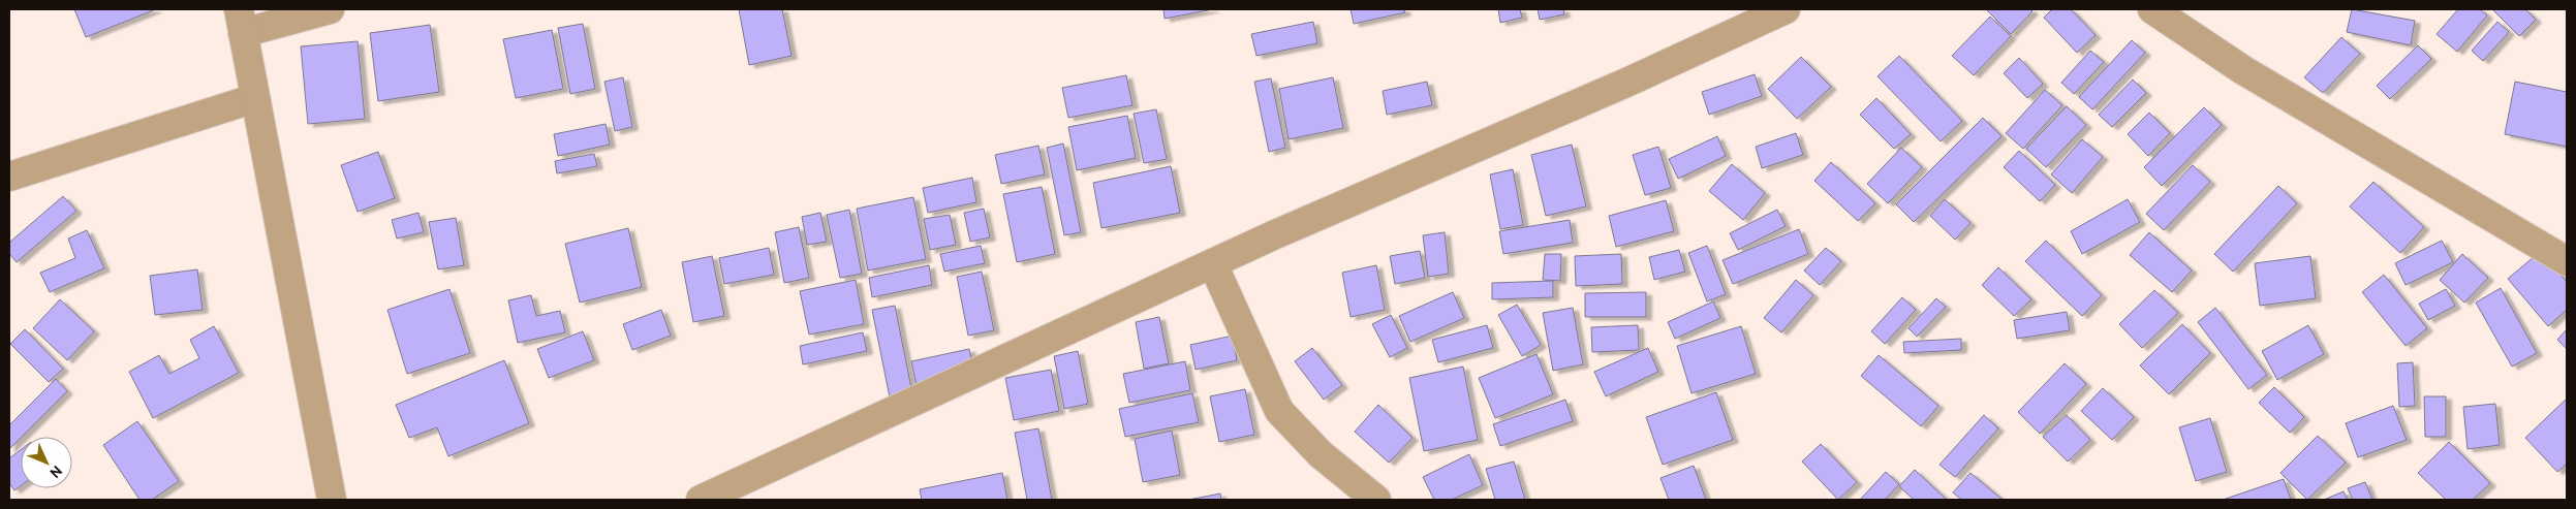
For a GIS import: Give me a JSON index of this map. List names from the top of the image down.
{
  "north": "bottom right"
}
